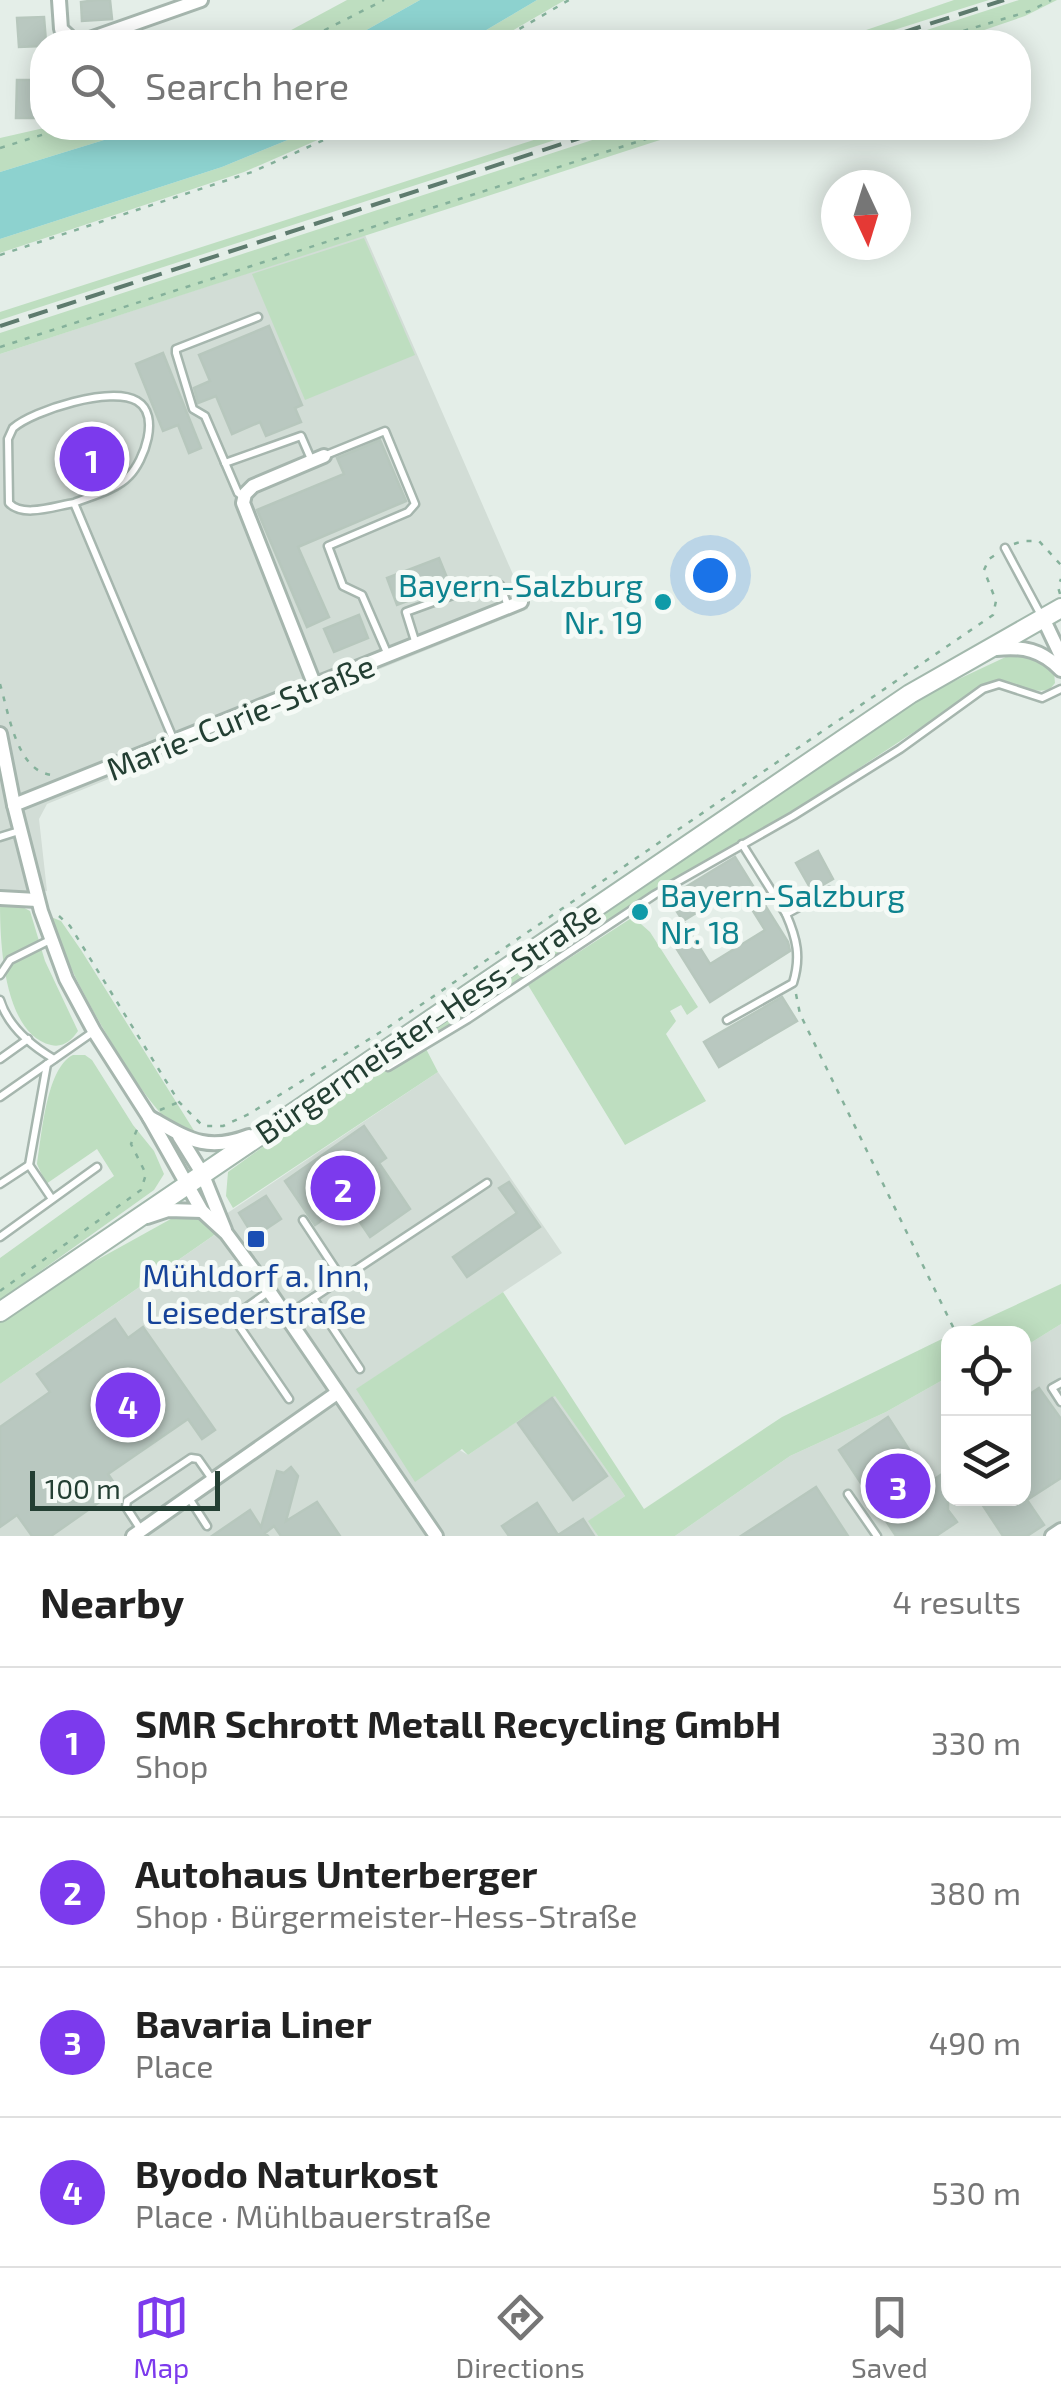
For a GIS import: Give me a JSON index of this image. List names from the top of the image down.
{
  "streets": {
    "main road": ["Bürgermeister-Hess-Straße"],
    "street": ["Marie-Curie-Straße"]
  },
  "places": {
    "other": ["Bayern-Salzburg Nr. 19", "Bayern-Salzburg Nr. 18"],
    "transit": ["Mühldorf a. Inn, Leisederstraße"]
  },
  "scale_bar": "100 m",
  "north": "bottom",
  "page": {
    "search": "Search here",
    "pins": [
      "1",
      "2",
      "4",
      "3"
    ],
    "scale": "100 m",
    "heading": ["Nearby", "4 results"],
    "list": [
      {
        "mark": "1",
        "name": "SMR Schrott Metall Recycling GmbH",
        "note": "Shop",
        "value": "330 m"
      },
      {
        "mark": "2",
        "name": "Autohaus Unterberger",
        "note": "Shop · Bürgermeister-Hess-Straße",
        "value": "380 m"
      },
      {
        "mark": "3",
        "name": "Bavaria Liner",
        "note": "Place",
        "value": "490 m"
      },
      {
        "mark": "4",
        "name": "Byodo Naturkost",
        "note": "Place · Mühlbauerstraße",
        "value": "530 m"
      }
    ],
    "nav": ["Map", "Directions", "Saved"]
  }
}
